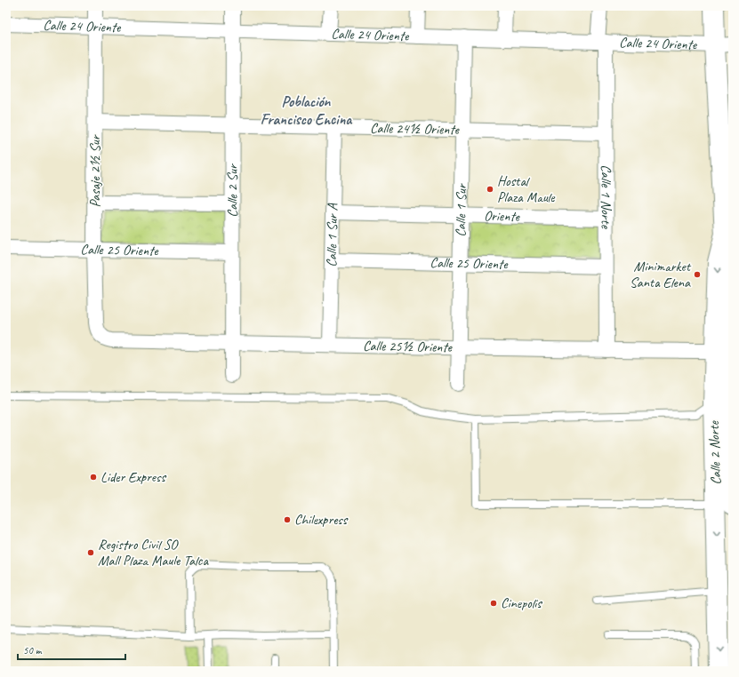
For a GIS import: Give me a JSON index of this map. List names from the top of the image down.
{
  "streets": {
    "main road": ["Calle 2 Norte"],
    "street": [
      "Calle 24 Oriente",
      "Calle 24½ Oriente",
      "Pasaje 2½ Sur",
      "Calle 2 Sur",
      "Calle 1 Norte",
      "Calle 1 Sur",
      "Oriente",
      "Calle 1 Sur A",
      "Calle 25 Oriente",
      "Calle 25½ Oriente"
    ]
  },
  "crossings": [
    ["Calle 24 Oriente", "Pasaje 2½ Sur"],
    ["Calle 24 Oriente", "Calle 2 Sur"],
    ["Calle 24 Oriente", "Calle 1 Norte"],
    ["Calle 24 Oriente", "Calle 1 Sur"],
    ["Calle 24 Oriente", "Calle 2 Norte"],
    ["Calle 24½ Oriente", "Pasaje 2½ Sur"],
    ["Calle 24½ Oriente", "Calle 2 Sur"],
    ["Calle 24½ Oriente", "Calle 1 Norte"],
    ["Calle 24½ Oriente", "Calle 1 Sur"],
    ["Calle 24½ Oriente", "Calle 1 Sur A"],
    ["Pasaje 2½ Sur", "Calle 25 Oriente"],
    ["Pasaje 2½ Sur", "Calle 25½ Oriente"],
    ["Calle 2 Sur", "Calle 25 Oriente"],
    ["Calle 2 Sur", "Calle 25½ Oriente"],
    ["Calle 1 Norte", "Oriente"],
    ["Calle 1 Norte", "Calle 25 Oriente"],
    ["Calle 1 Norte", "Calle 25½ Oriente"],
    ["Calle 1 Sur", "Oriente"],
    ["Calle 1 Sur", "Calle 25 Oriente"],
    ["Calle 1 Sur", "Calle 25½ Oriente"],
    ["Oriente", "Calle 1 Sur A"],
    ["Calle 1 Sur A", "Calle 25 Oriente"],
    ["Calle 1 Sur A", "Calle 25½ Oriente"],
    ["Calle 25½ Oriente", "Calle 2 Norte"]
  ],
  "districts": ["Población Francisco Encina"],
  "places": [
    "Hostal Plaza Maule",
    "Minimarket Santa Elena",
    "Lider Express",
    "Chilexpress",
    "Registro Civil SO Mall Plaza Maule Talca",
    "Cinepolis"
  ],
  "scale_bar": "50 m"
}
